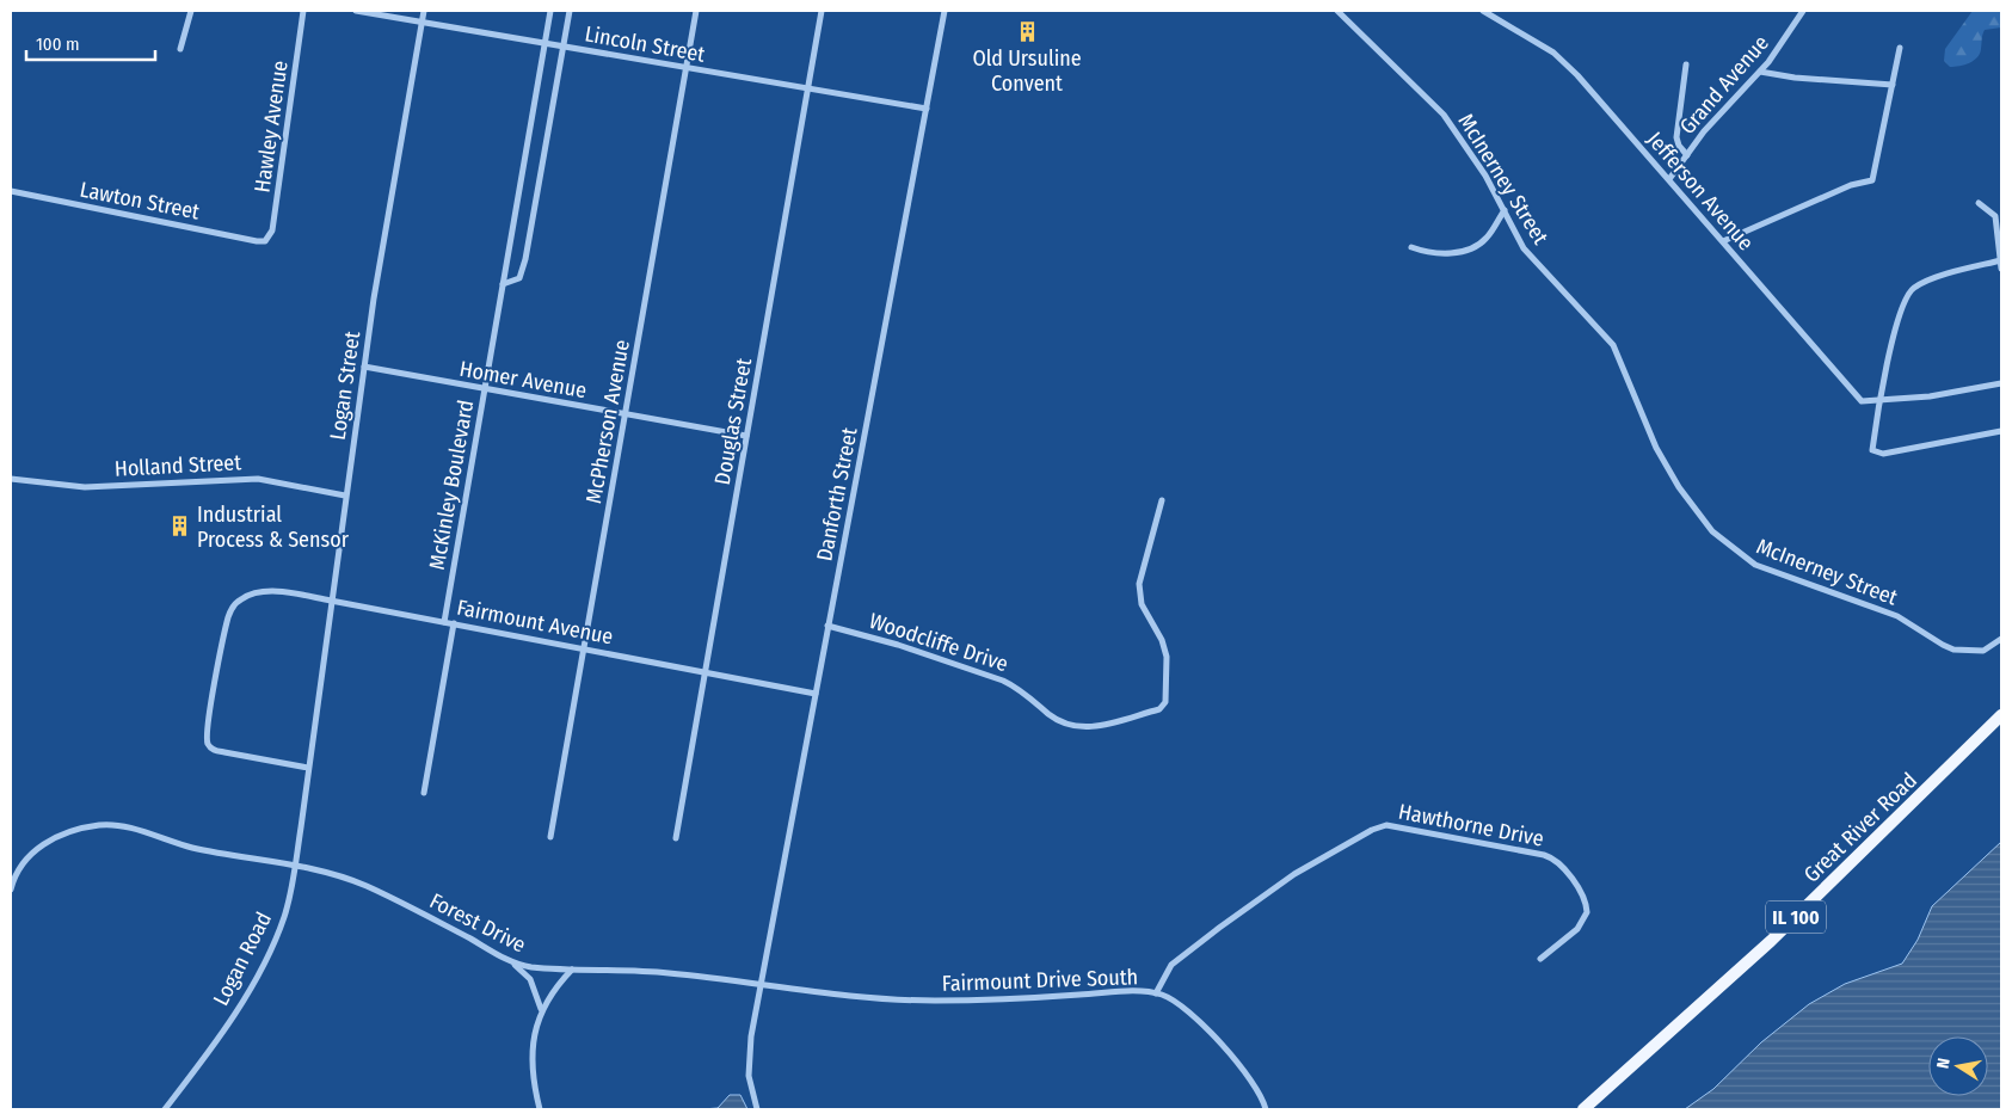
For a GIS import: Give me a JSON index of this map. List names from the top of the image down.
{
  "streets": {
    "main road": ["Great River Road", "IL 100"],
    "street": [
      "Lincoln Street",
      "Grand Avenue",
      "Hawley Avenue",
      "McInerney Street",
      "Jefferson Avenue",
      "Lawton Street",
      "Homer Avenue",
      "Logan Street",
      "McPherson Avenue",
      "Douglas Street",
      "Holland Street",
      "McKinley Boulevard",
      "Danforth Street",
      "Fairmount Avenue",
      "Woodcliffe Drive",
      "Hawthorne Drive",
      "Forest Drive",
      "Logan Road",
      "Fairmount Drive South"
    ]
  },
  "crossings": [
    ["Lincoln Street", "Logan Street"],
    ["Lincoln Street", "McPherson Avenue"],
    ["Lincoln Street", "Douglas Street"],
    ["Lincoln Street", "McKinley Boulevard"],
    ["Lincoln Street", "Danforth Street"],
    ["Grand Avenue", "Jefferson Avenue"],
    ["Hawley Avenue", "Lawton Street"],
    ["Homer Avenue", "Logan Street"],
    ["Homer Avenue", "McPherson Avenue"],
    ["Homer Avenue", "Douglas Street"],
    ["Homer Avenue", "McKinley Boulevard"],
    ["Logan Street", "Holland Street"],
    ["Logan Street", "Fairmount Avenue"],
    ["Logan Street", "Logan Road"],
    ["McPherson Avenue", "Fairmount Avenue"],
    ["Douglas Street", "Fairmount Avenue"],
    ["McKinley Boulevard", "Fairmount Avenue"],
    ["Danforth Street", "Fairmount Avenue"],
    ["Danforth Street", "Woodcliffe Drive"],
    ["Danforth Street", "Forest Drive"],
    ["Danforth Street", "Fairmount Drive South"],
    ["Fairmount Avenue", "Logan Road"],
    ["Hawthorne Drive", "Fairmount Drive South"],
    ["Forest Drive", "Logan Road"],
    ["Forest Drive", "Fairmount Drive South"]
  ],
  "places": {
    "building": ["Old Ursuline Convent", "Industrial Process & Sensor"]
  },
  "scale_bar": "100 m",
  "north": "left"
}
